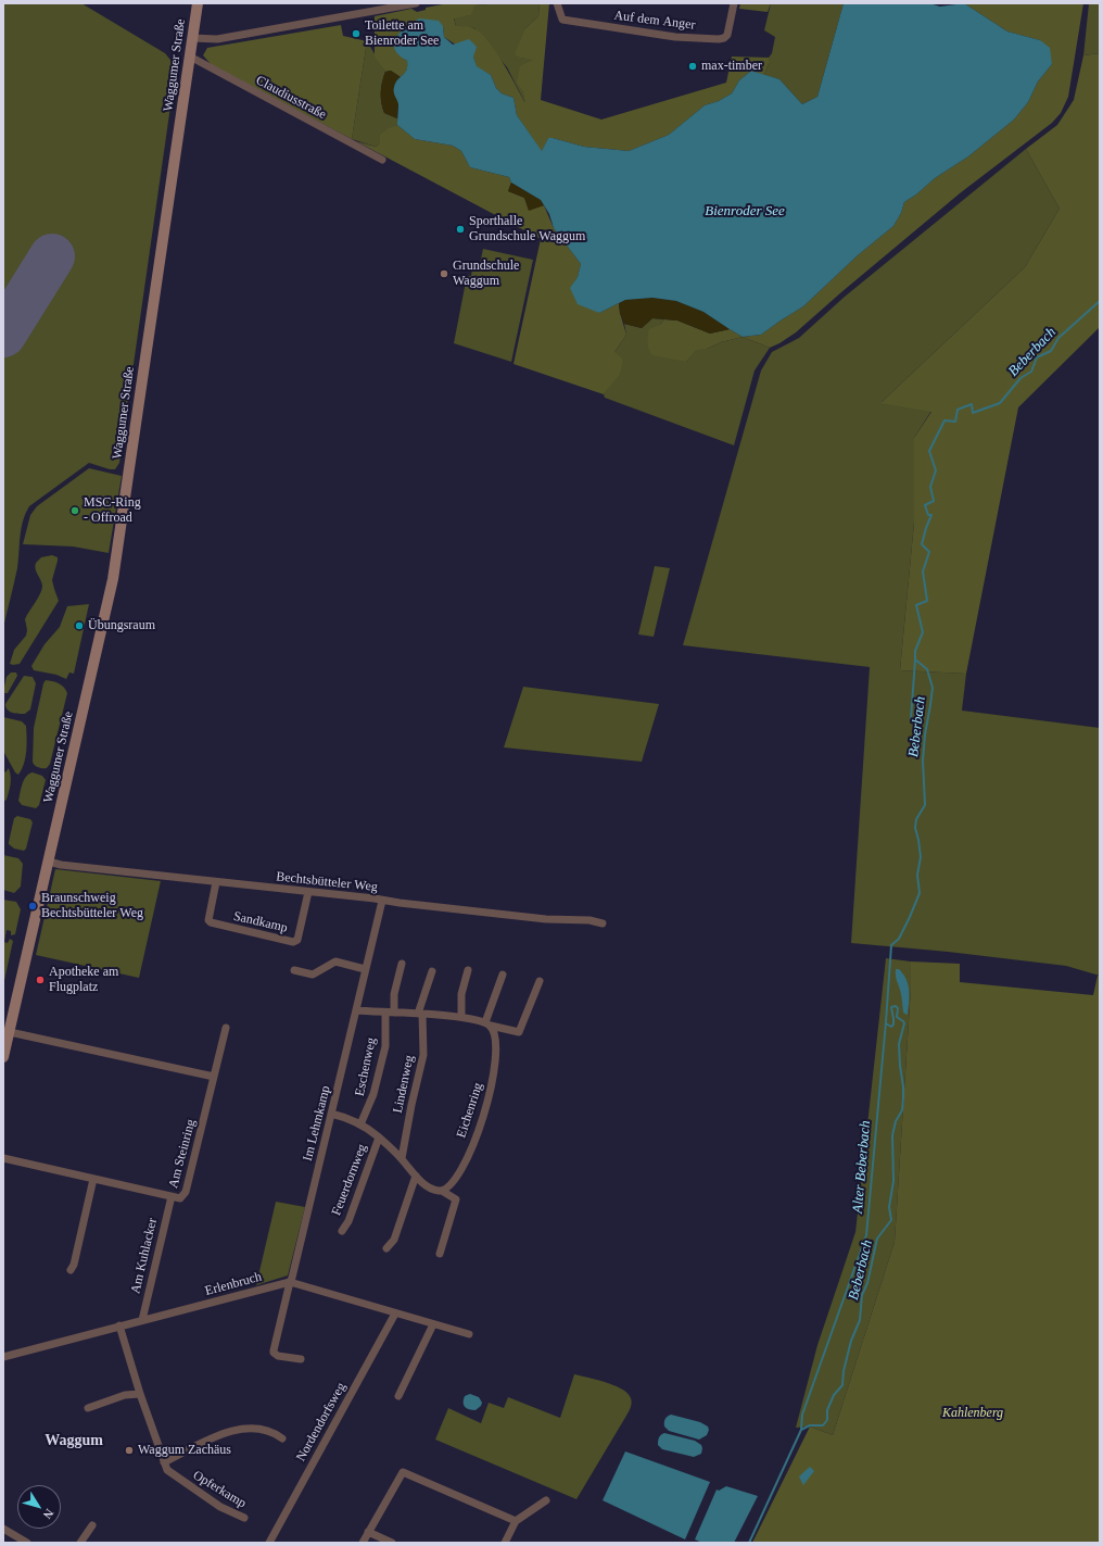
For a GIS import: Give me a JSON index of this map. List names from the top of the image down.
{
  "streets": {
    "street": [
      "Auf dem Anger",
      "Waggumer Straße",
      "Claudiusstraße",
      "Bechtsbütteler Weg",
      "Sandkamp",
      "Eschenweg",
      "Lindenweg",
      "Eichenring",
      "Im Lehmkamp",
      "Am Steinring",
      "Feuerdornweg",
      "Am Kuhlacker",
      "Erlenbruch",
      "Nordendorfsweg",
      "Opferkamp"
    ]
  },
  "crossings": [
    ["Waggumer Straße", "Claudiusstraße"],
    ["Waggumer Straße", "Bechtsbütteler Weg"],
    ["Bechtsbütteler Weg", "Sandkamp"],
    ["Bechtsbütteler Weg", "Im Lehmkamp"],
    ["Im Lehmkamp", "Erlenbruch"],
    ["Am Steinring", "Am Kuhlacker"],
    ["Am Kuhlacker", "Erlenbruch"],
    ["Erlenbruch", "Opferkamp"]
  ],
  "districts": ["Waggum"],
  "water": ["Bienroder See", "Beberbach", "Alter Beberbach"],
  "parks": ["Kahlenberg"],
  "places": [
    "Toilette am Bienroder See",
    "max-timber",
    "Sporthalle Grundschule Waggum",
    "Grundschule Waggum",
    "MSC-Ring - Offroad",
    "Übungsraum",
    "Braunschweig Bechtsbütteler Weg",
    "Apotheke am Flugplatz",
    "Waggum Zachäus"
  ],
  "north": "bottom right"
}
